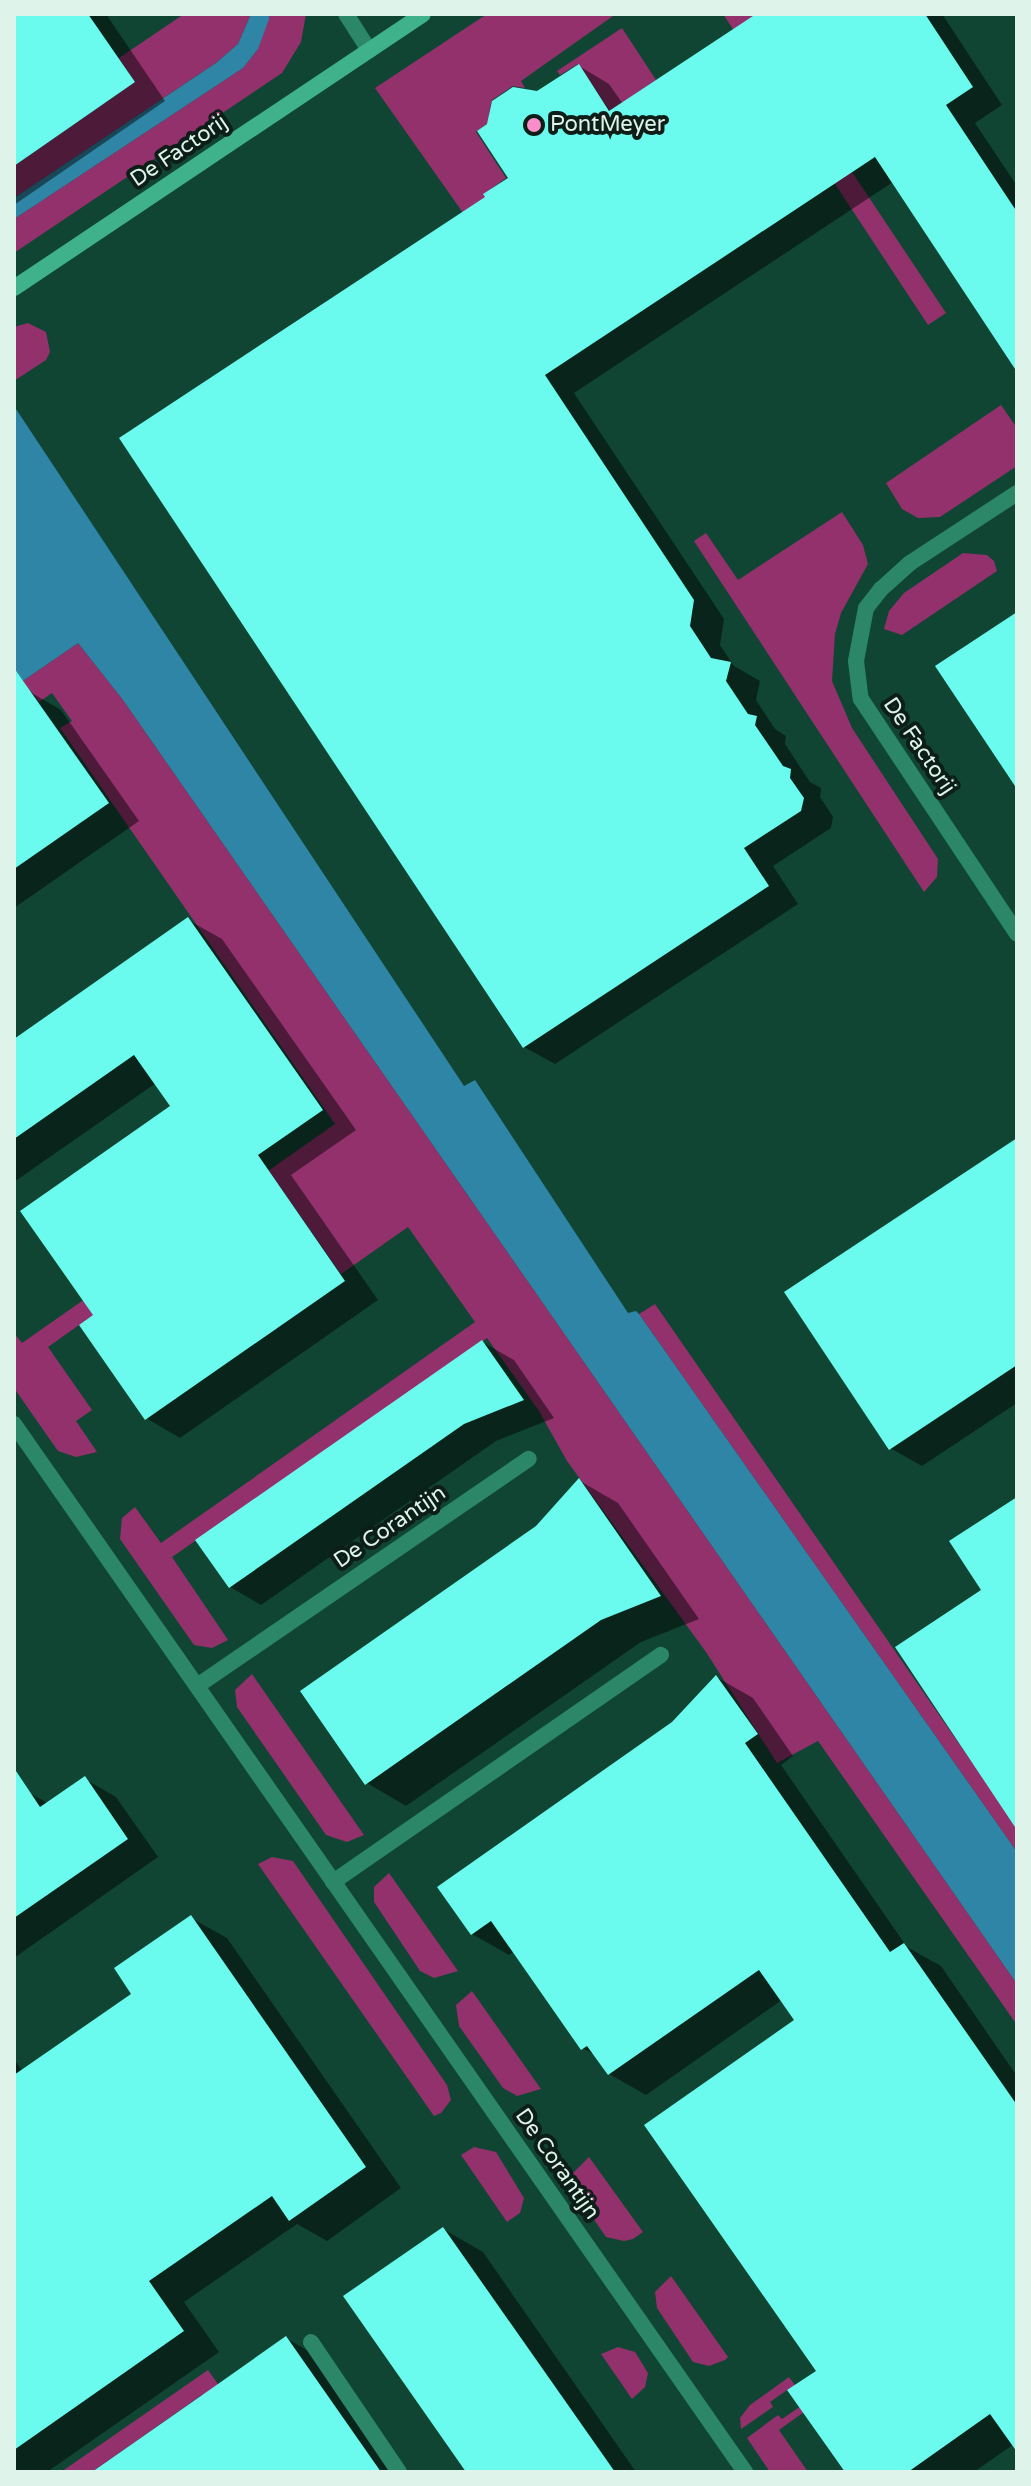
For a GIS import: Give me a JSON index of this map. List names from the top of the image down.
{
  "streets": {
    "street": ["De Factorij", "De Corantijn"]
  },
  "places": ["PontMeyer"]
}
